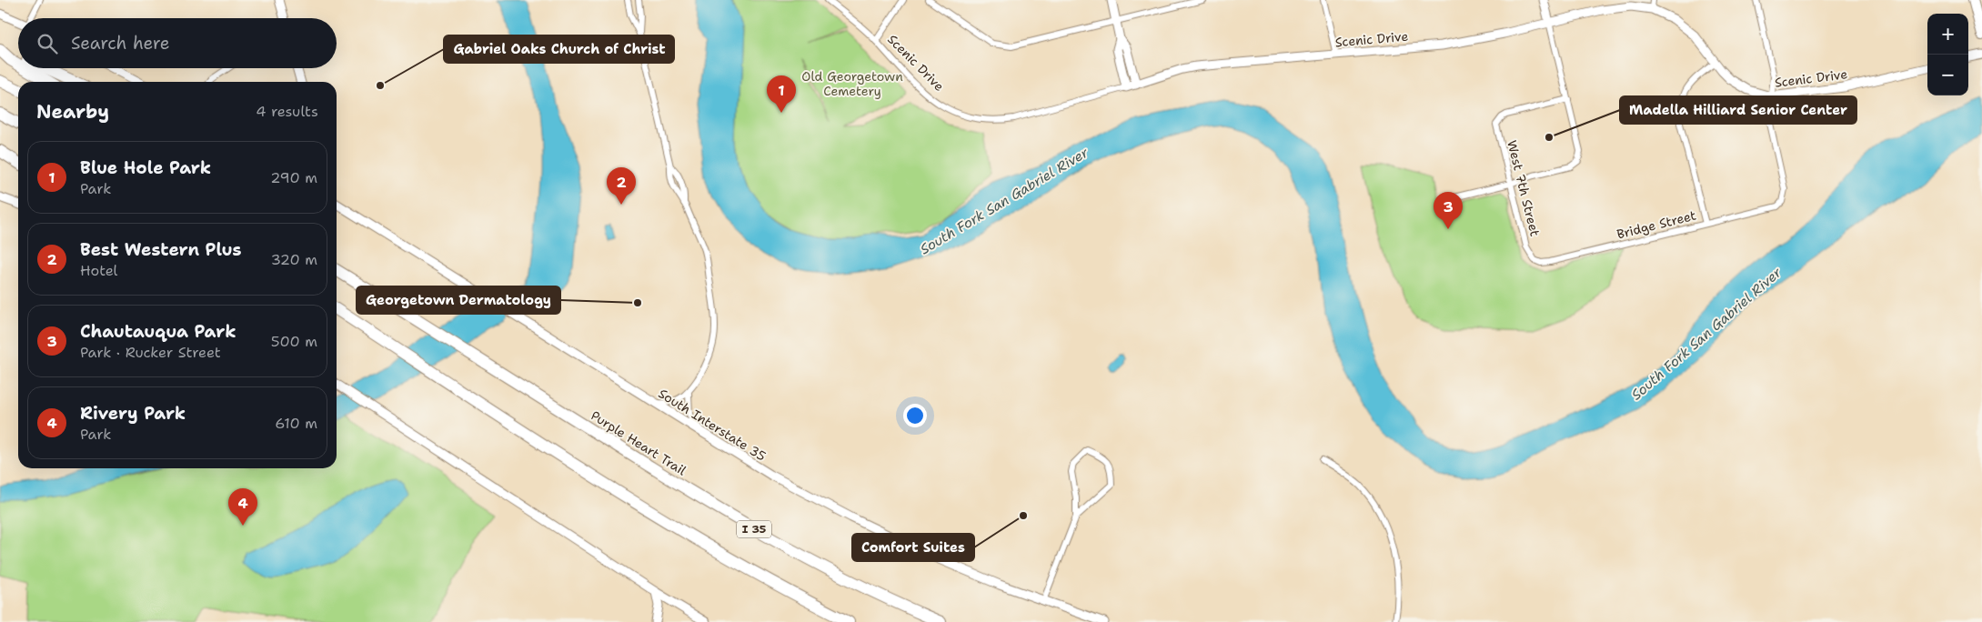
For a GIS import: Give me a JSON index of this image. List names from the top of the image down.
{
  "streets": {
    "highway": ["Purple Heart Trail", "I 35"],
    "main road": ["Scenic Drive", "South Interstate 35"],
    "street": ["West 7th Street", "Bridge Street"]
  },
  "crossings": [
    ["Scenic Drive", "Bridge Street"],
    ["West 7th Street", "Bridge Street"]
  ],
  "water": ["South Fork San Gabriel River"],
  "parks": ["Old Georgetown Cemetery"],
  "places": [
    "Gabriel Oaks Church of Christ",
    "Madella Hilliard Senior Center",
    "Georgetown Dermatology",
    "Comfort Suites"
  ],
  "page": {
    "map_buttons": ["+", "−"],
    "search": "Search here",
    "pins": [
      "1",
      "2",
      "3",
      "4"
    ],
    "heading": ["Nearby", "4 results"],
    "list": [
      {
        "mark": "1",
        "name": "Blue Hole Park",
        "note": "Park",
        "value": "290 m"
      },
      {
        "mark": "2",
        "name": "Best Western Plus",
        "note": "Hotel",
        "value": "320 m"
      },
      {
        "mark": "3",
        "name": "Chautauqua Park",
        "note": "Park · Rucker Street",
        "value": "500 m"
      },
      {
        "mark": "4",
        "name": "Rivery Park",
        "note": "Park",
        "value": "610 m"
      }
    ]
  }
}
